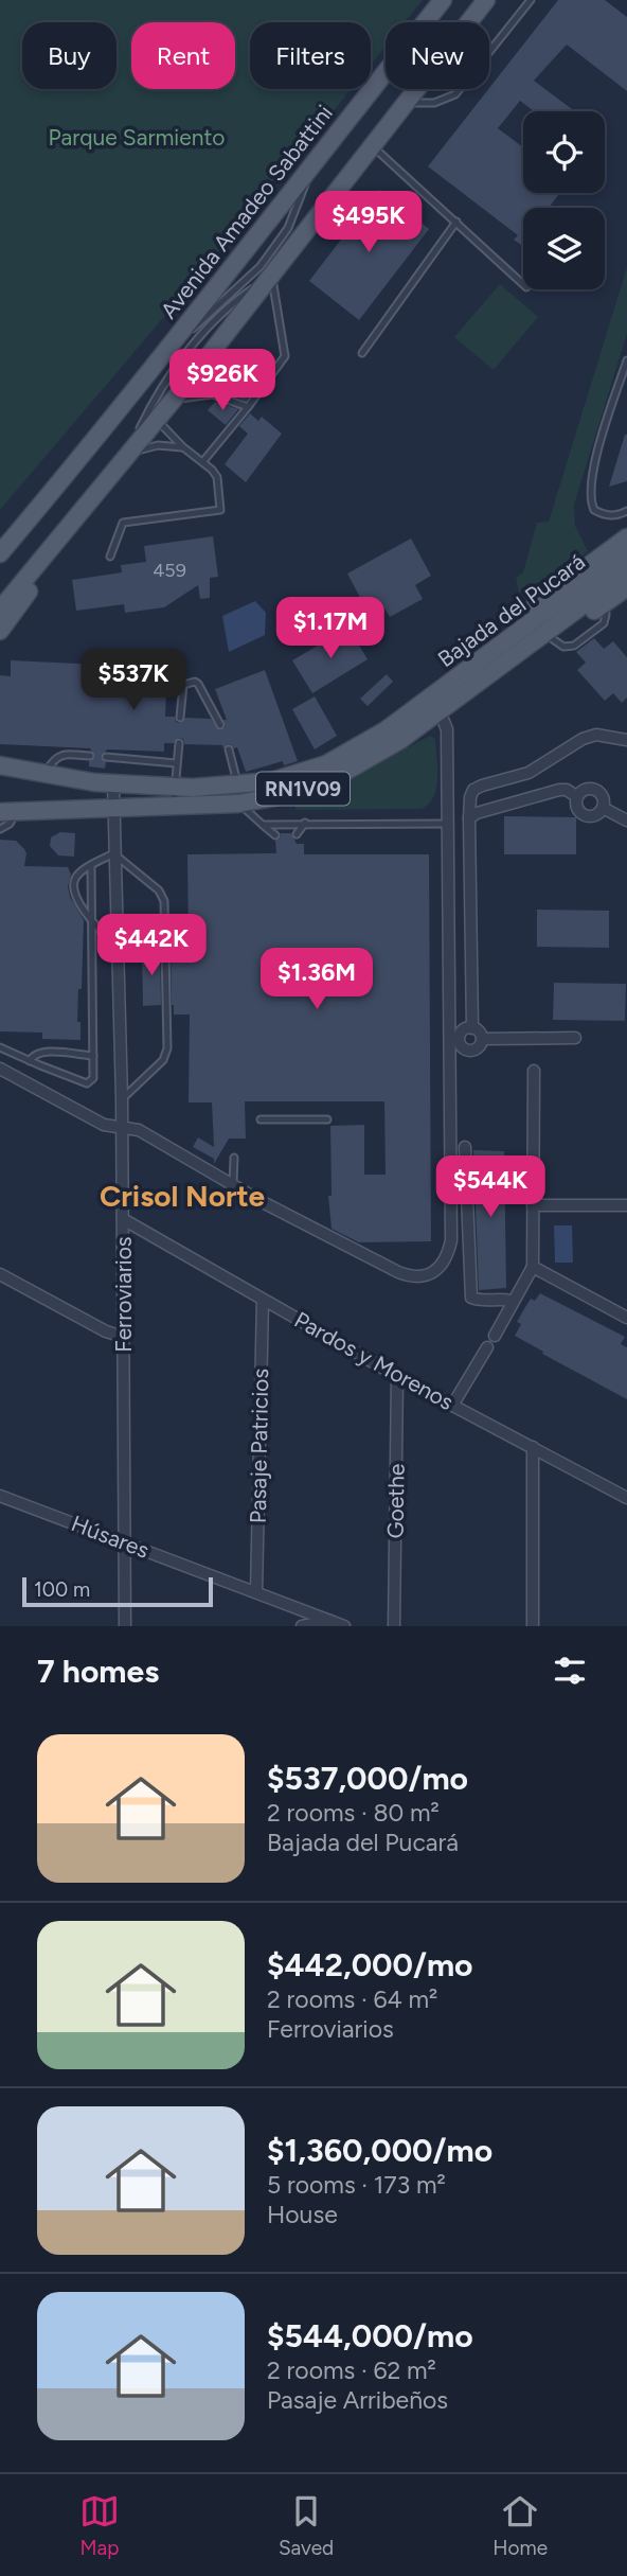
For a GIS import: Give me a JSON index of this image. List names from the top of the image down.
{
  "streets": {
    "main road": ["Avenida Amadeo Sabattini", "Bajada del Pucará", "RN1V09"],
    "street": [
      "Ferroviarios",
      "Pardos y Morenos",
      "Pasaje Patricios",
      "Goethe",
      "Húsares"
    ]
  },
  "crossings": [
    ["Bajada del Pucará", "Ferroviarios"],
    ["Ferroviarios", "Pardos y Morenos"],
    ["Ferroviarios", "Húsares"],
    ["Pardos y Morenos", "Pasaje Patricios"],
    ["Pardos y Morenos", "Goethe"],
    ["Pasaje Patricios", "Húsares"]
  ],
  "districts": ["Crisol Norte"],
  "parks": ["Parque Sarmiento"],
  "house_numbers": ["459"],
  "scale_bar": "100 m",
  "page": {
    "chip": [
      "Buy",
      "Rent",
      "Filters",
      "New"
    ],
    "price": [
      "$495K",
      "$926K",
      "$1.17M",
      "$537K",
      "$442K",
      "$1.36M",
      "$544K"
    ],
    "scale": "100 m",
    "heading": "7 homes",
    "list": [
      {
        "name": "$537,000/mo",
        "note": "2 rooms · 80 m² · Bajada del Pucará"
      },
      {
        "name": "$442,000/mo",
        "note": "2 rooms · 64 m² · Ferroviarios"
      },
      {
        "name": "$1,360,000/mo",
        "note": "5 rooms · 173 m² · House"
      },
      {
        "name": "$544,000/mo",
        "note": "2 rooms · 62 m² · Pasaje Arribeños"
      }
    ],
    "tabs": ["Map", "Saved", "Home"]
  }
}
